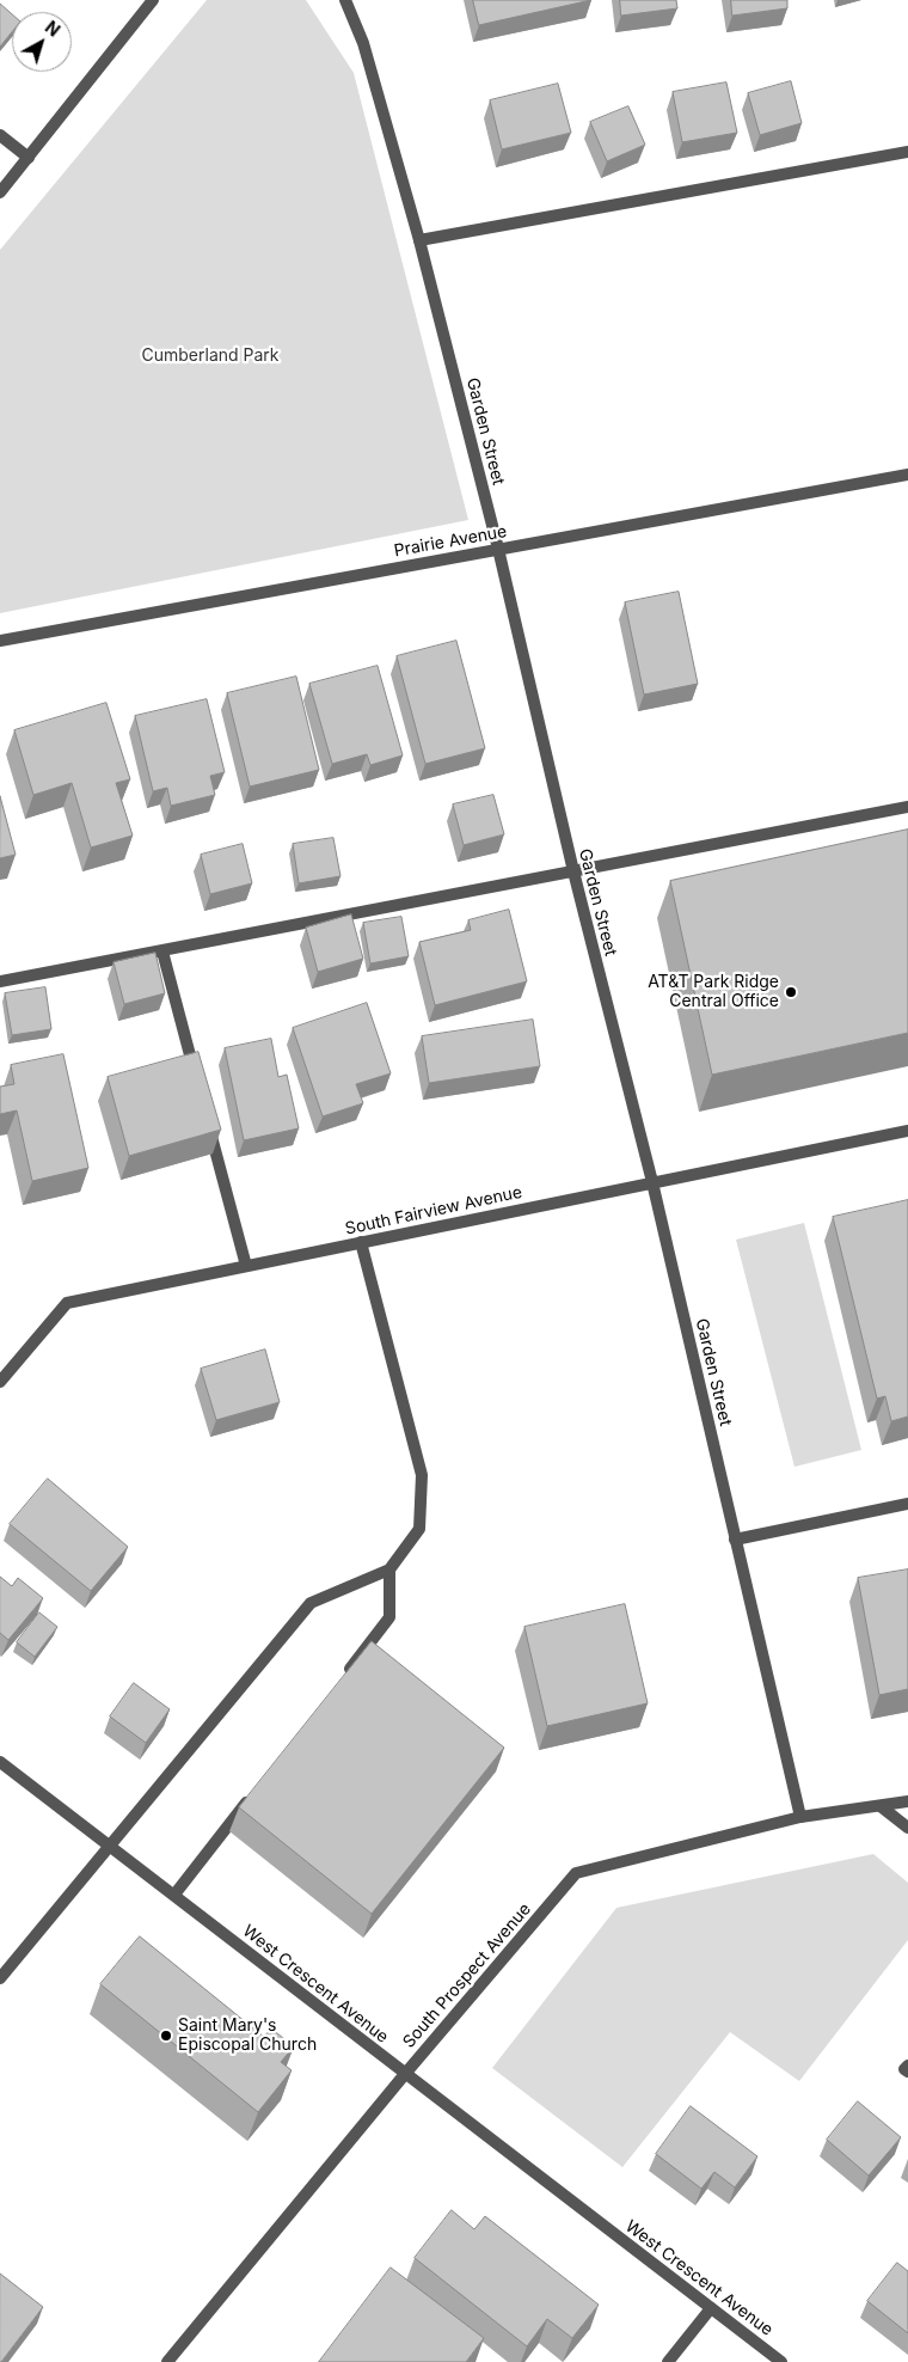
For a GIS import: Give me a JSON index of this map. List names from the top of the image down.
{
  "streets": {
    "street": [
      "Garden Street",
      "Prairie Avenue",
      "South Fairview Avenue",
      "South Prospect Avenue",
      "West Crescent Avenue"
    ]
  },
  "crossings": [
    ["Garden Street", "Prairie Avenue"],
    ["Garden Street", "South Fairview Avenue"],
    ["Garden Street", "South Prospect Avenue"],
    ["South Prospect Avenue", "West Crescent Avenue"]
  ],
  "parks": ["Cumberland Park"],
  "places": ["AT&T Park Ridge Central Office", "Saint Mary's Episcopal Church"],
  "north": "top right"
}
